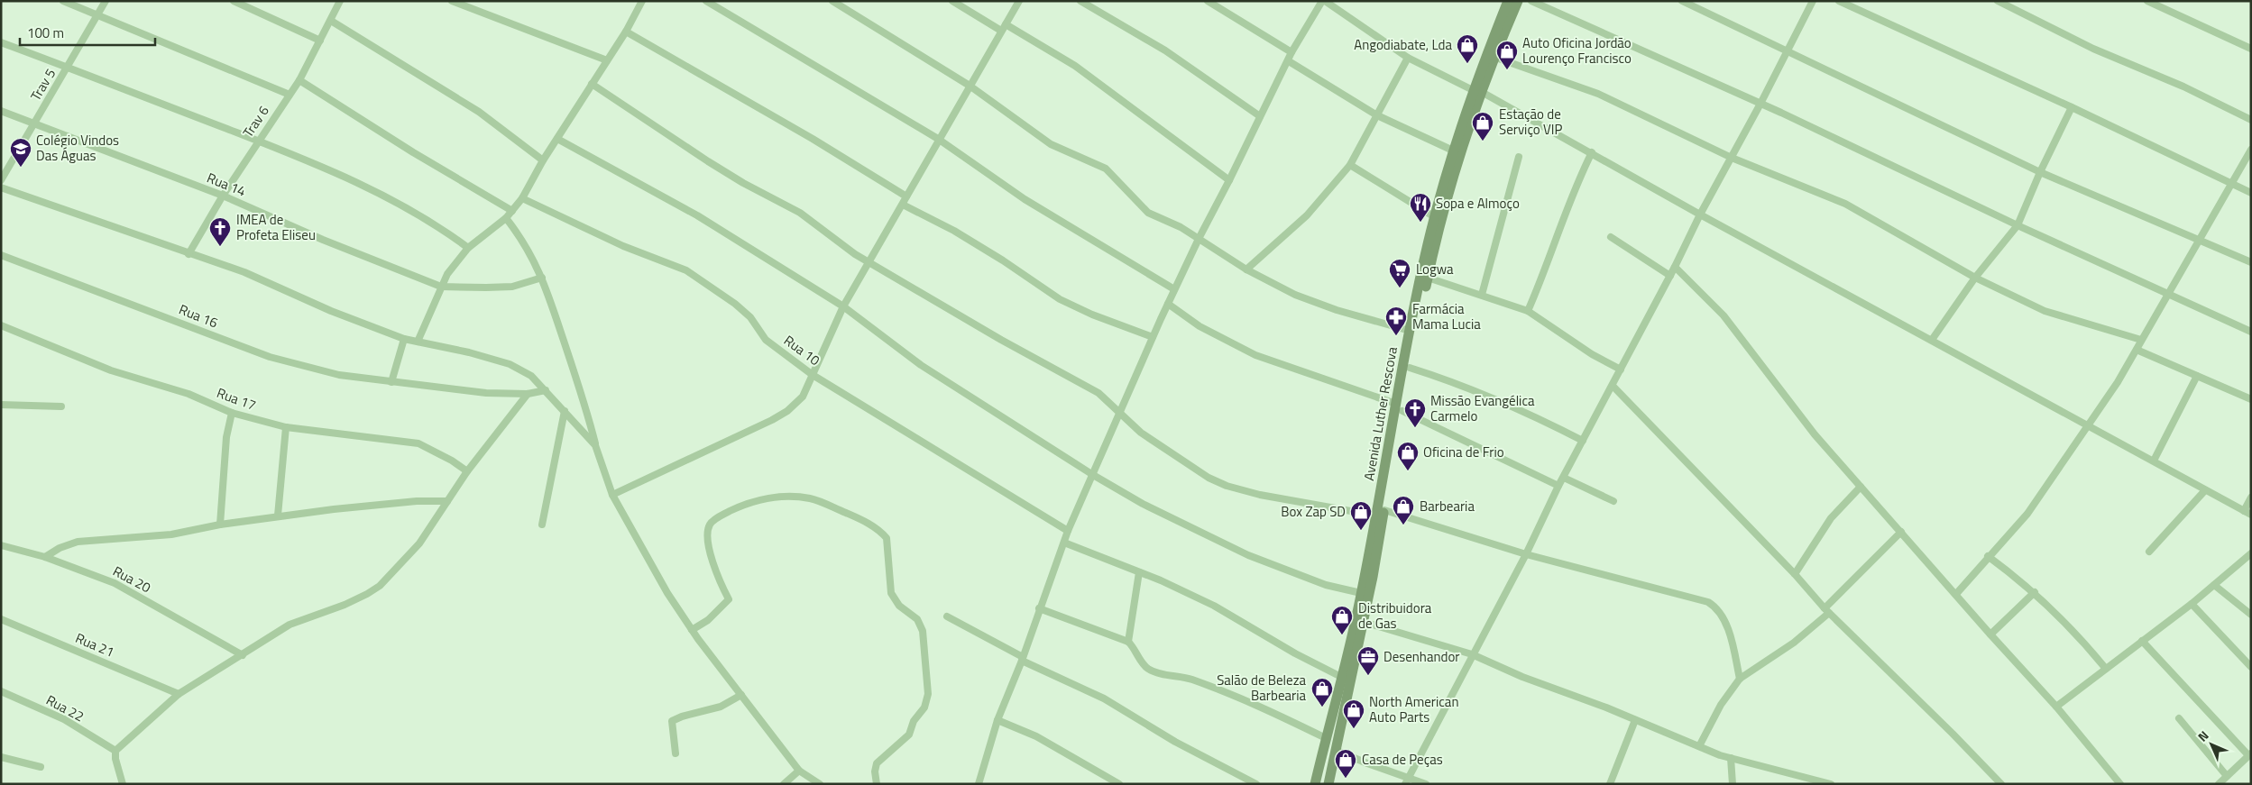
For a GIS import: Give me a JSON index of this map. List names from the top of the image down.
{
  "streets": {
    "main road": ["Avenida Luther Rescova"],
    "street": [
      "Trav 5",
      "Trav 6",
      "Rua 14",
      "Rua 16",
      "Rua 10",
      "Rua 17",
      "Rua 20",
      "Rua 21",
      "Rua 22"
    ]
  },
  "crossings": [
    ["Trav 5", "Rua 14"],
    ["Trav 6", "Rua 14"]
  ],
  "places": {
    "shop": [
      "Angodiabate, Lda",
      "Auto Oficina Jordão Lourenço Francisco",
      "Estação de Serviço VIP",
      "Oficina de Frio",
      "Barbearia",
      "Box Zap SD",
      "Distribuidora de Gas",
      "Salão de Beleza Barbearia",
      "North American Auto Parts",
      "Casa de Peças"
    ],
    "school or university": ["Colégio Vindos Das Águas"],
    "restaurant": ["Sopa e Almoço"],
    "church": ["IMEA de Profeta Eliseu", "Missão Evangélica Carmelo"],
    "supermarket": ["Logwa"],
    "pharmacy": ["Farmácia Mama Lucia"],
    "office": ["Desenhandor"]
  },
  "scale_bar": "100 m",
  "north": "top left"
}
